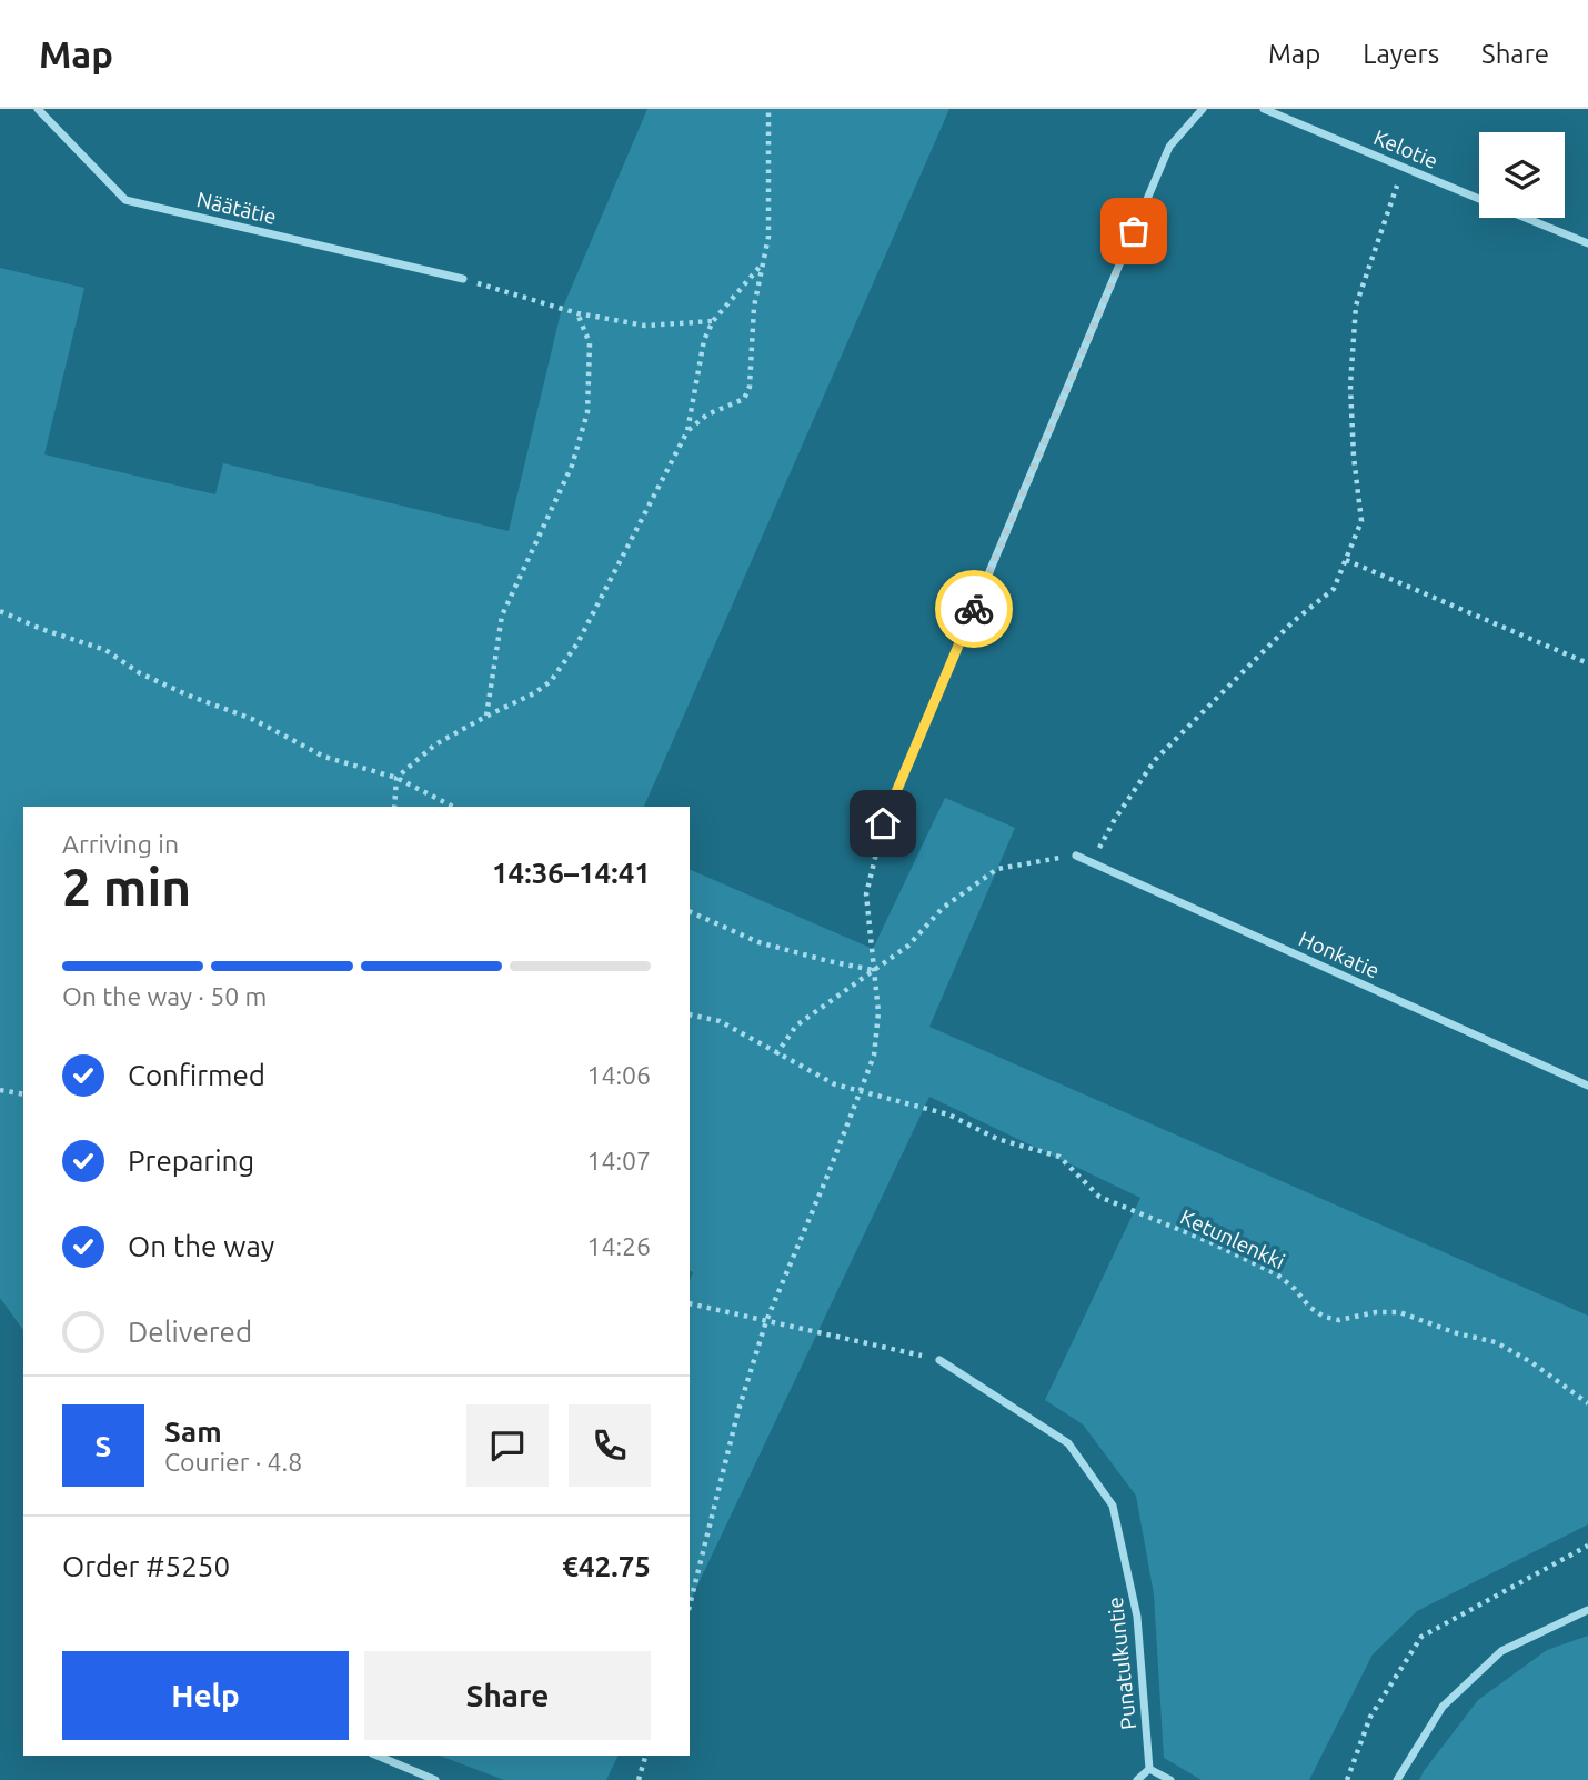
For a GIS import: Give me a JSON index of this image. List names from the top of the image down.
{
  "streets": {
    "street": [
      "Kelotie",
      "Näätätie",
      "Honkatie",
      "Punatulkuntie"
    ],
    "path": ["Ketunlenkki"]
  },
  "page": {
    "header": "Map",
    "nav": ["Map", "Layers", "Share"],
    "heading": ["2 min", "Arriving in", "14:36–14:41"],
    "panel": [
      "Sam",
      "Courier · 4.8",
      "Order #5250",
      "€42.75"
    ],
    "bar": "On the way · 50 m",
    "list": [
      ["Confirmed", "14:06"],
      ["Preparing", "14:07"],
      ["On the way", "14:26"],
      "Delivered"
    ],
    "round": "S",
    "buttons": ["Help", "Share"]
  }
}
